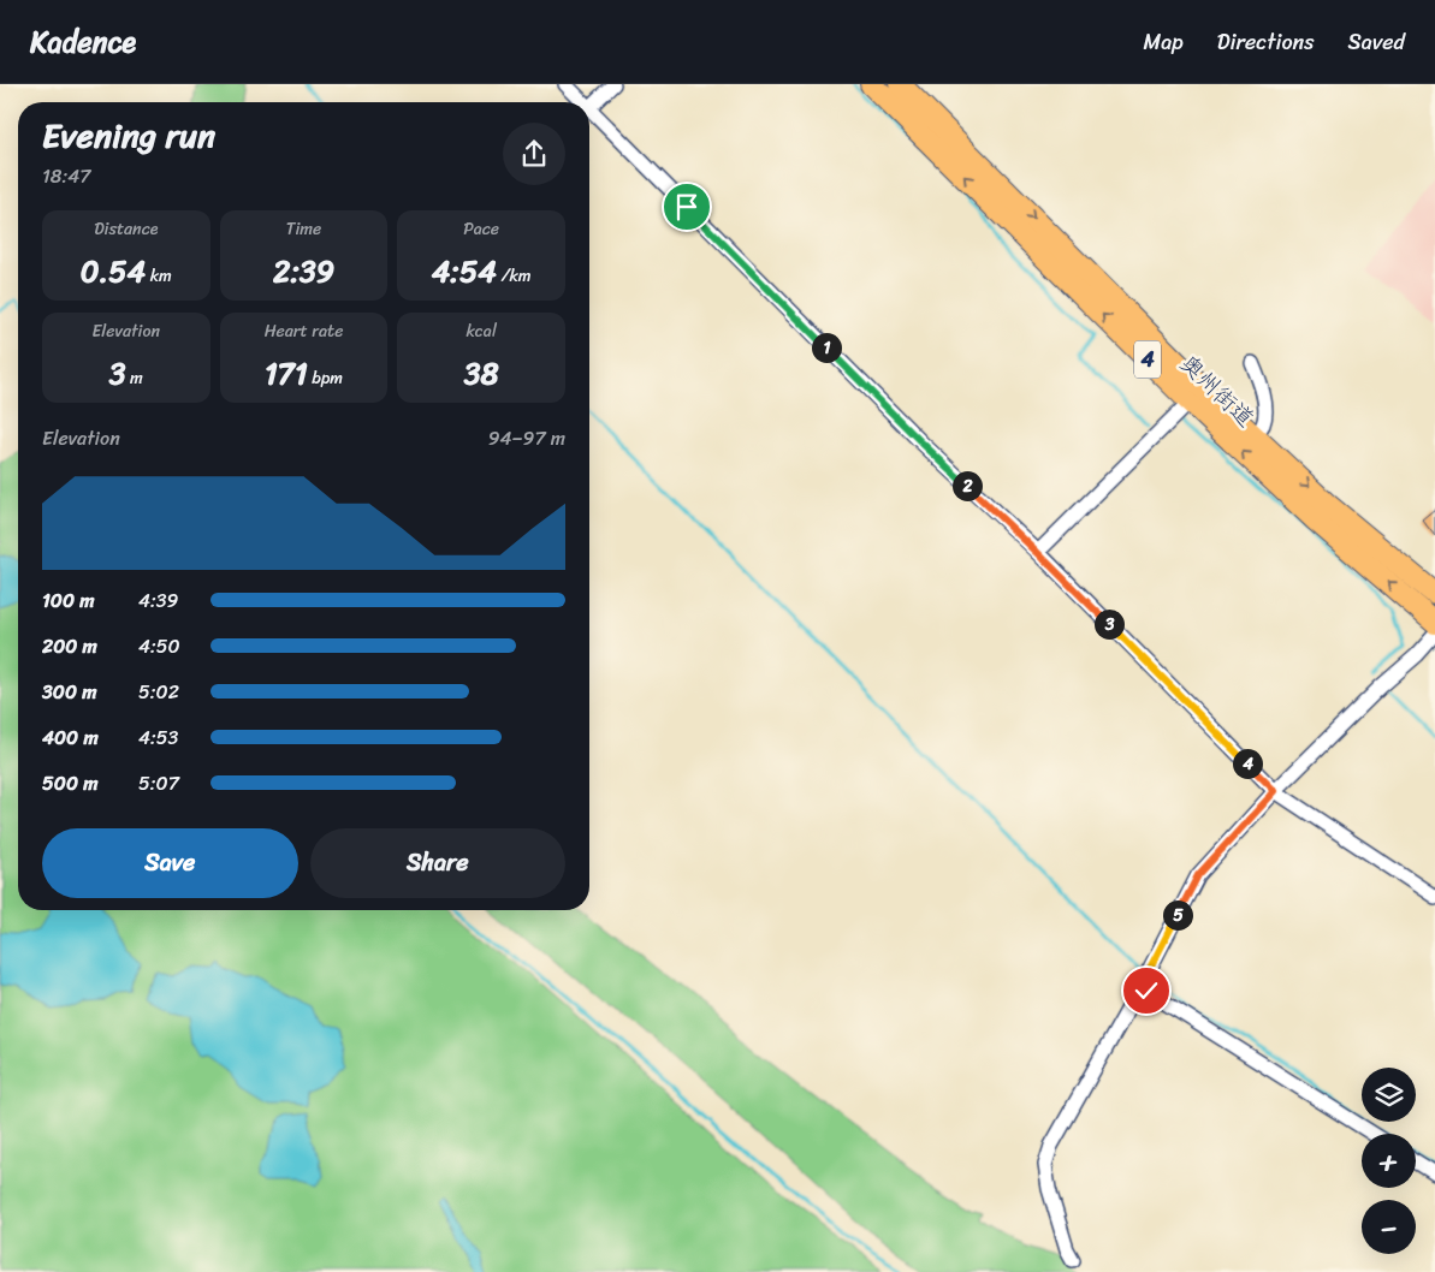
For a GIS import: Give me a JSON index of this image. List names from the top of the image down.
{
  "streets": {
    "highway": ["4", "奥州街道"]
  },
  "page": {
    "header": "Kadence",
    "nav": ["Map", "Directions", "Saved"],
    "heading": ["Evening run", "18:47"],
    "stats": [
      ["Distance", "0.54 km"],
      ["Time", "2:39"],
      ["Pace", "4:54 /km"],
      ["Elevation", "3 m"],
      ["Heart rate", "171 bpm"],
      ["kcal", "38"]
    ],
    "pins": [
      "1",
      "2",
      "3",
      "4",
      "5"
    ],
    "chart": ["Elevation", "94–97 m"],
    "list": [
      {
        "name": "100 m",
        "note": "4:39"
      },
      {
        "name": "200 m",
        "note": "4:50"
      },
      {
        "name": "300 m",
        "note": "5:02"
      },
      {
        "name": "400 m",
        "note": "4:53"
      },
      {
        "name": "500 m",
        "note": "5:07"
      }
    ],
    "buttons": ["Save", "Share"],
    "map_buttons": ["+", "−"]
  }
}
